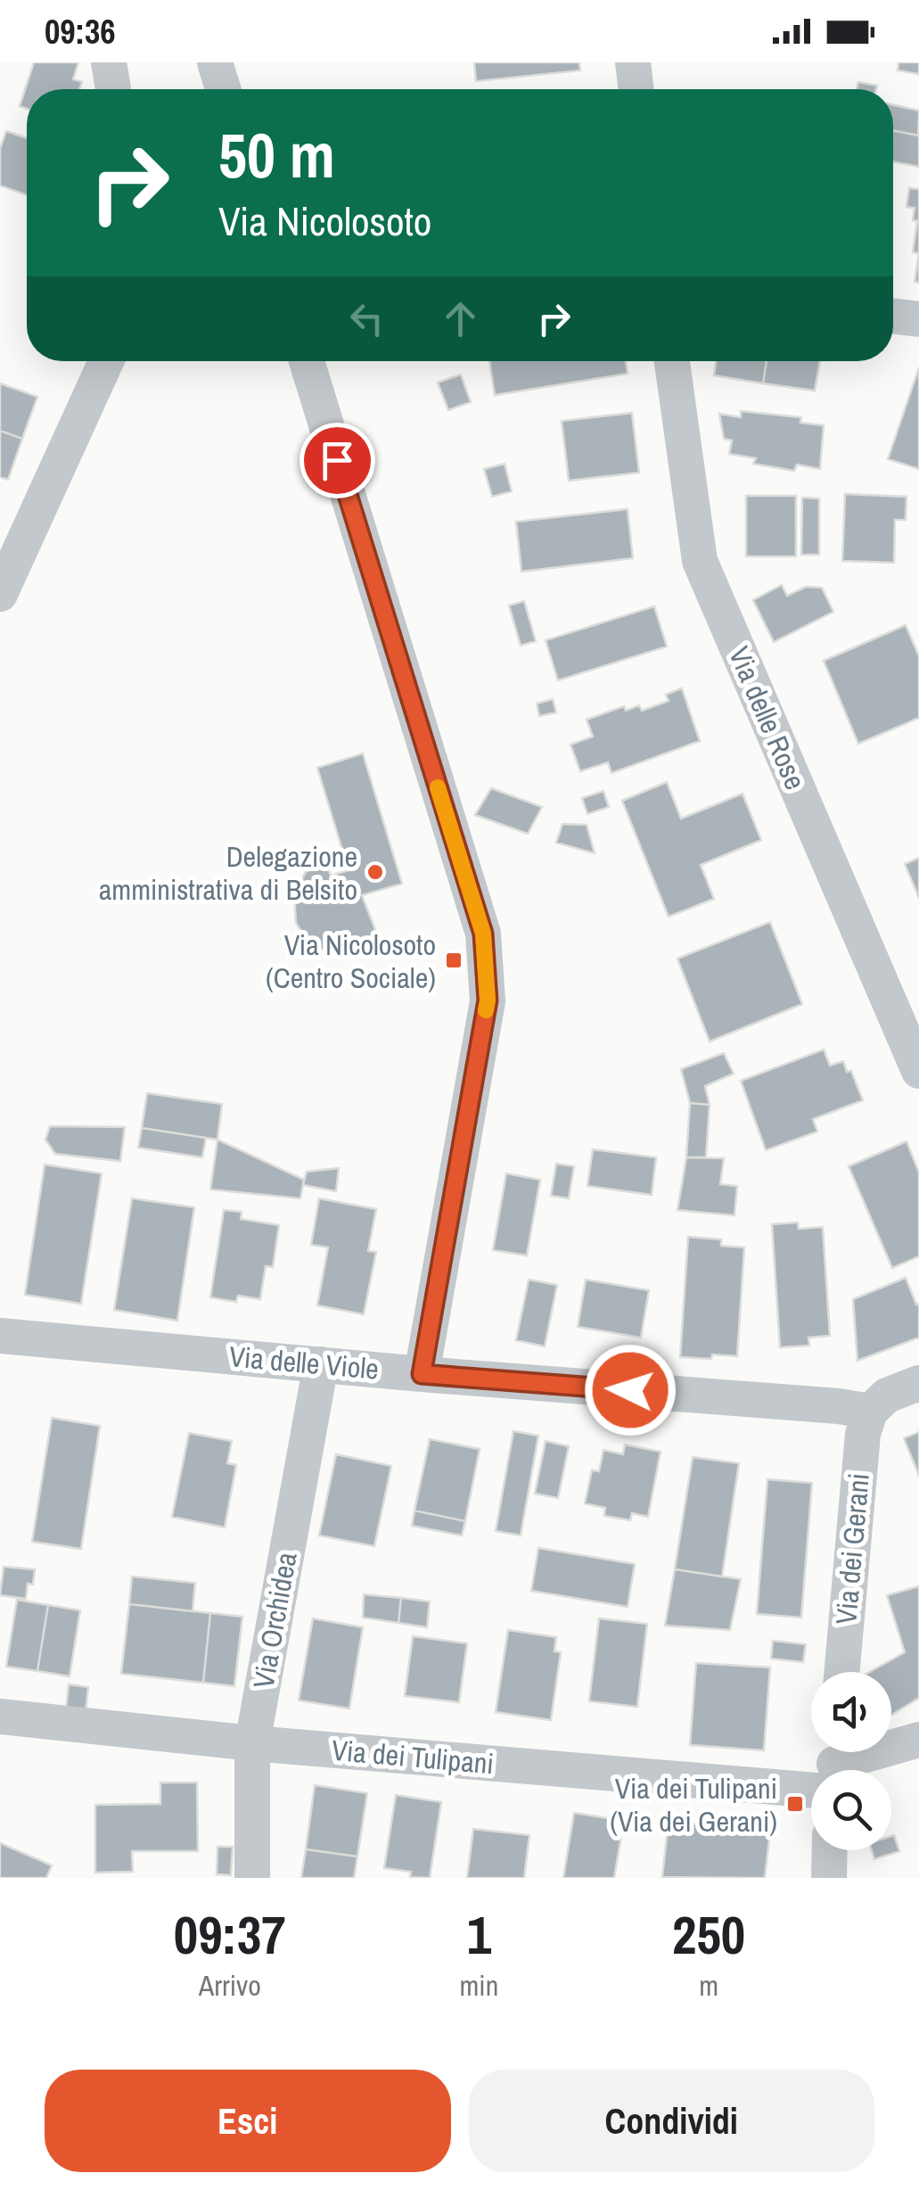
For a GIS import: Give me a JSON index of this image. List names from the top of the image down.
{
  "streets": {
    "street": [
      "Via delle Rose",
      "Via delle Viole",
      "Via dei Gerani",
      "Via Orchidea",
      "Via dei Tulipani"
    ]
  },
  "crossings": [
    ["Via delle Viole", "Via dei Gerani"],
    ["Via delle Viole", "Via Orchidea"],
    ["Via Orchidea", "Via dei Tulipani"]
  ],
  "places": {
    "other": ["Delegazione amministrativa di Belsito"],
    "transit": ["Via Nicolosoto (Centro Sociale)", "Via dei Tulipani (Via dei Gerani)"]
  },
  "page": {
    "status": "09:36",
    "turn": ["50 m", "Via Nicolosoto"],
    "eta": [
      "09:37",
      "Arrivo",
      "1",
      "min",
      "250",
      "m"
    ],
    "buttons": ["Esci", "Condividi"]
  }
}
